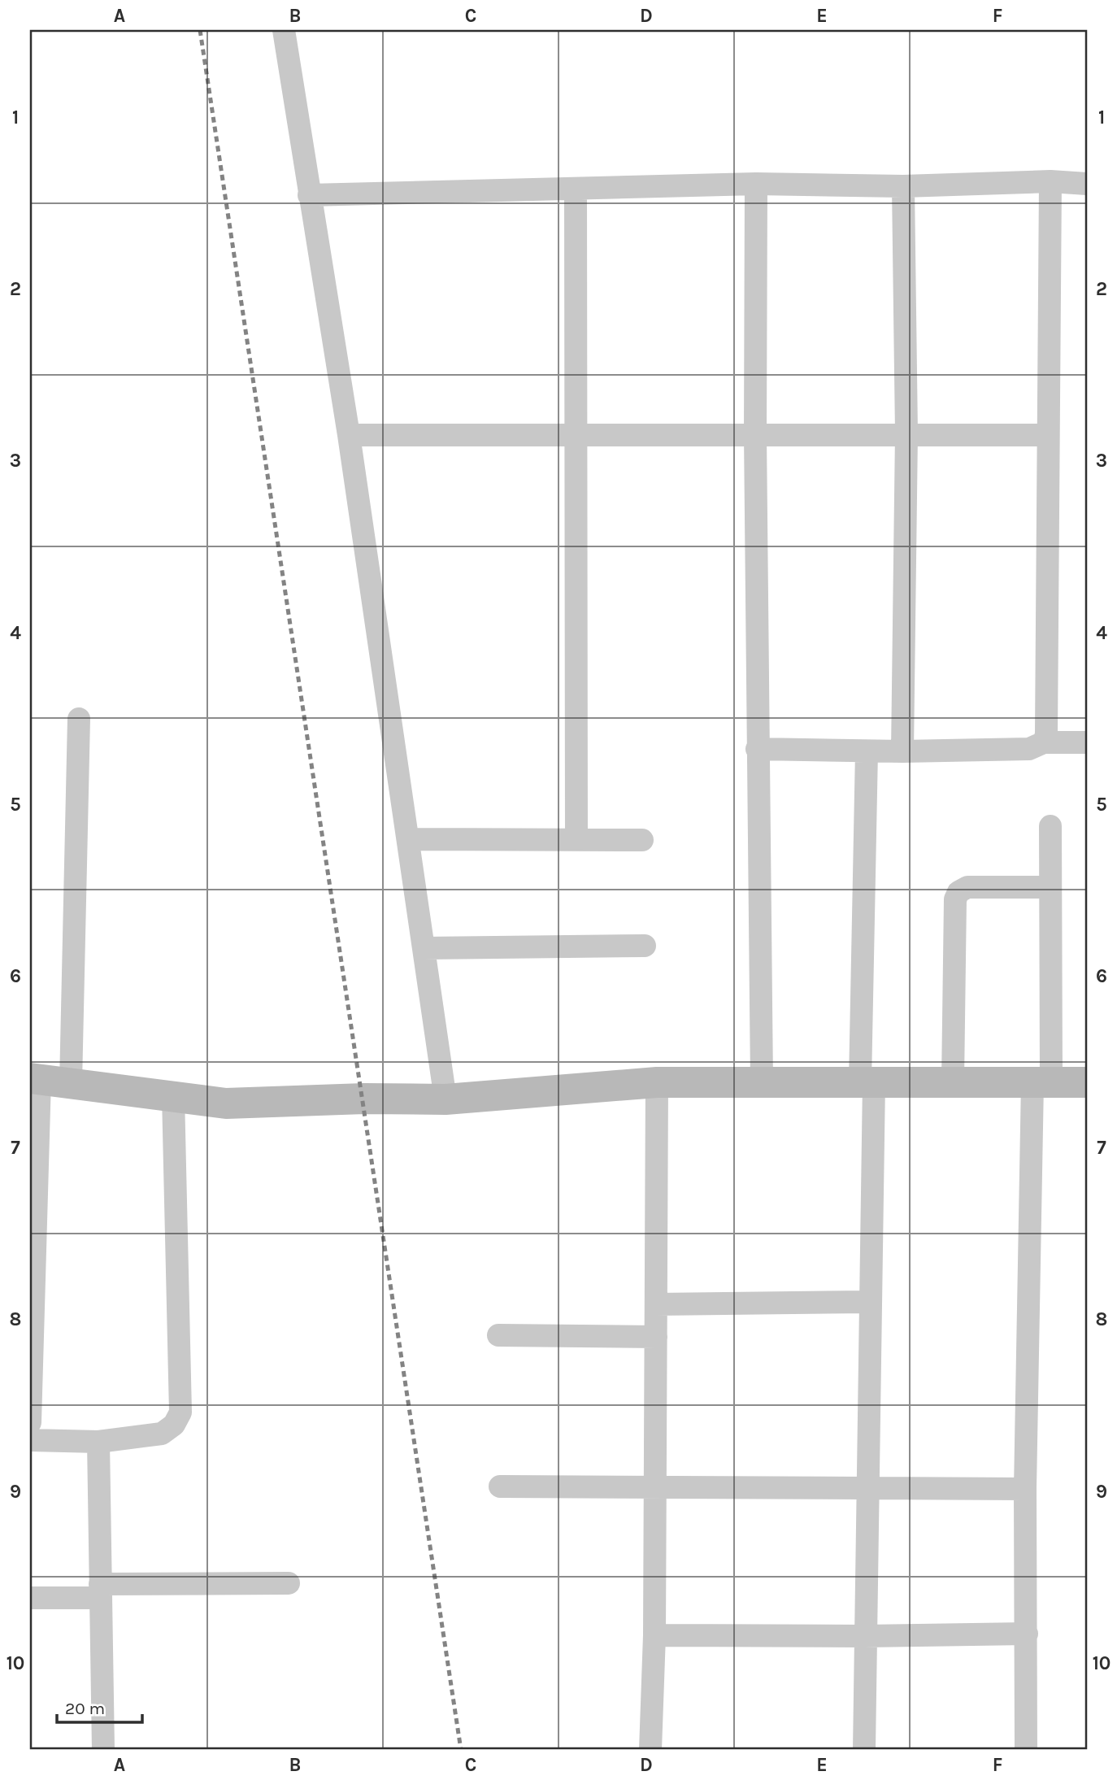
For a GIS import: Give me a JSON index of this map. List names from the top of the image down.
{
  "scale_bar": "20 m",
  "grid": {
    "columns": [
      "A",
      "B",
      "C",
      "D",
      "E",
      "F"
    ],
    "rows": [
      "1",
      "2",
      "3",
      "4",
      "5",
      "6",
      "7",
      "8",
      "9",
      "10"
    ]
  }
}
